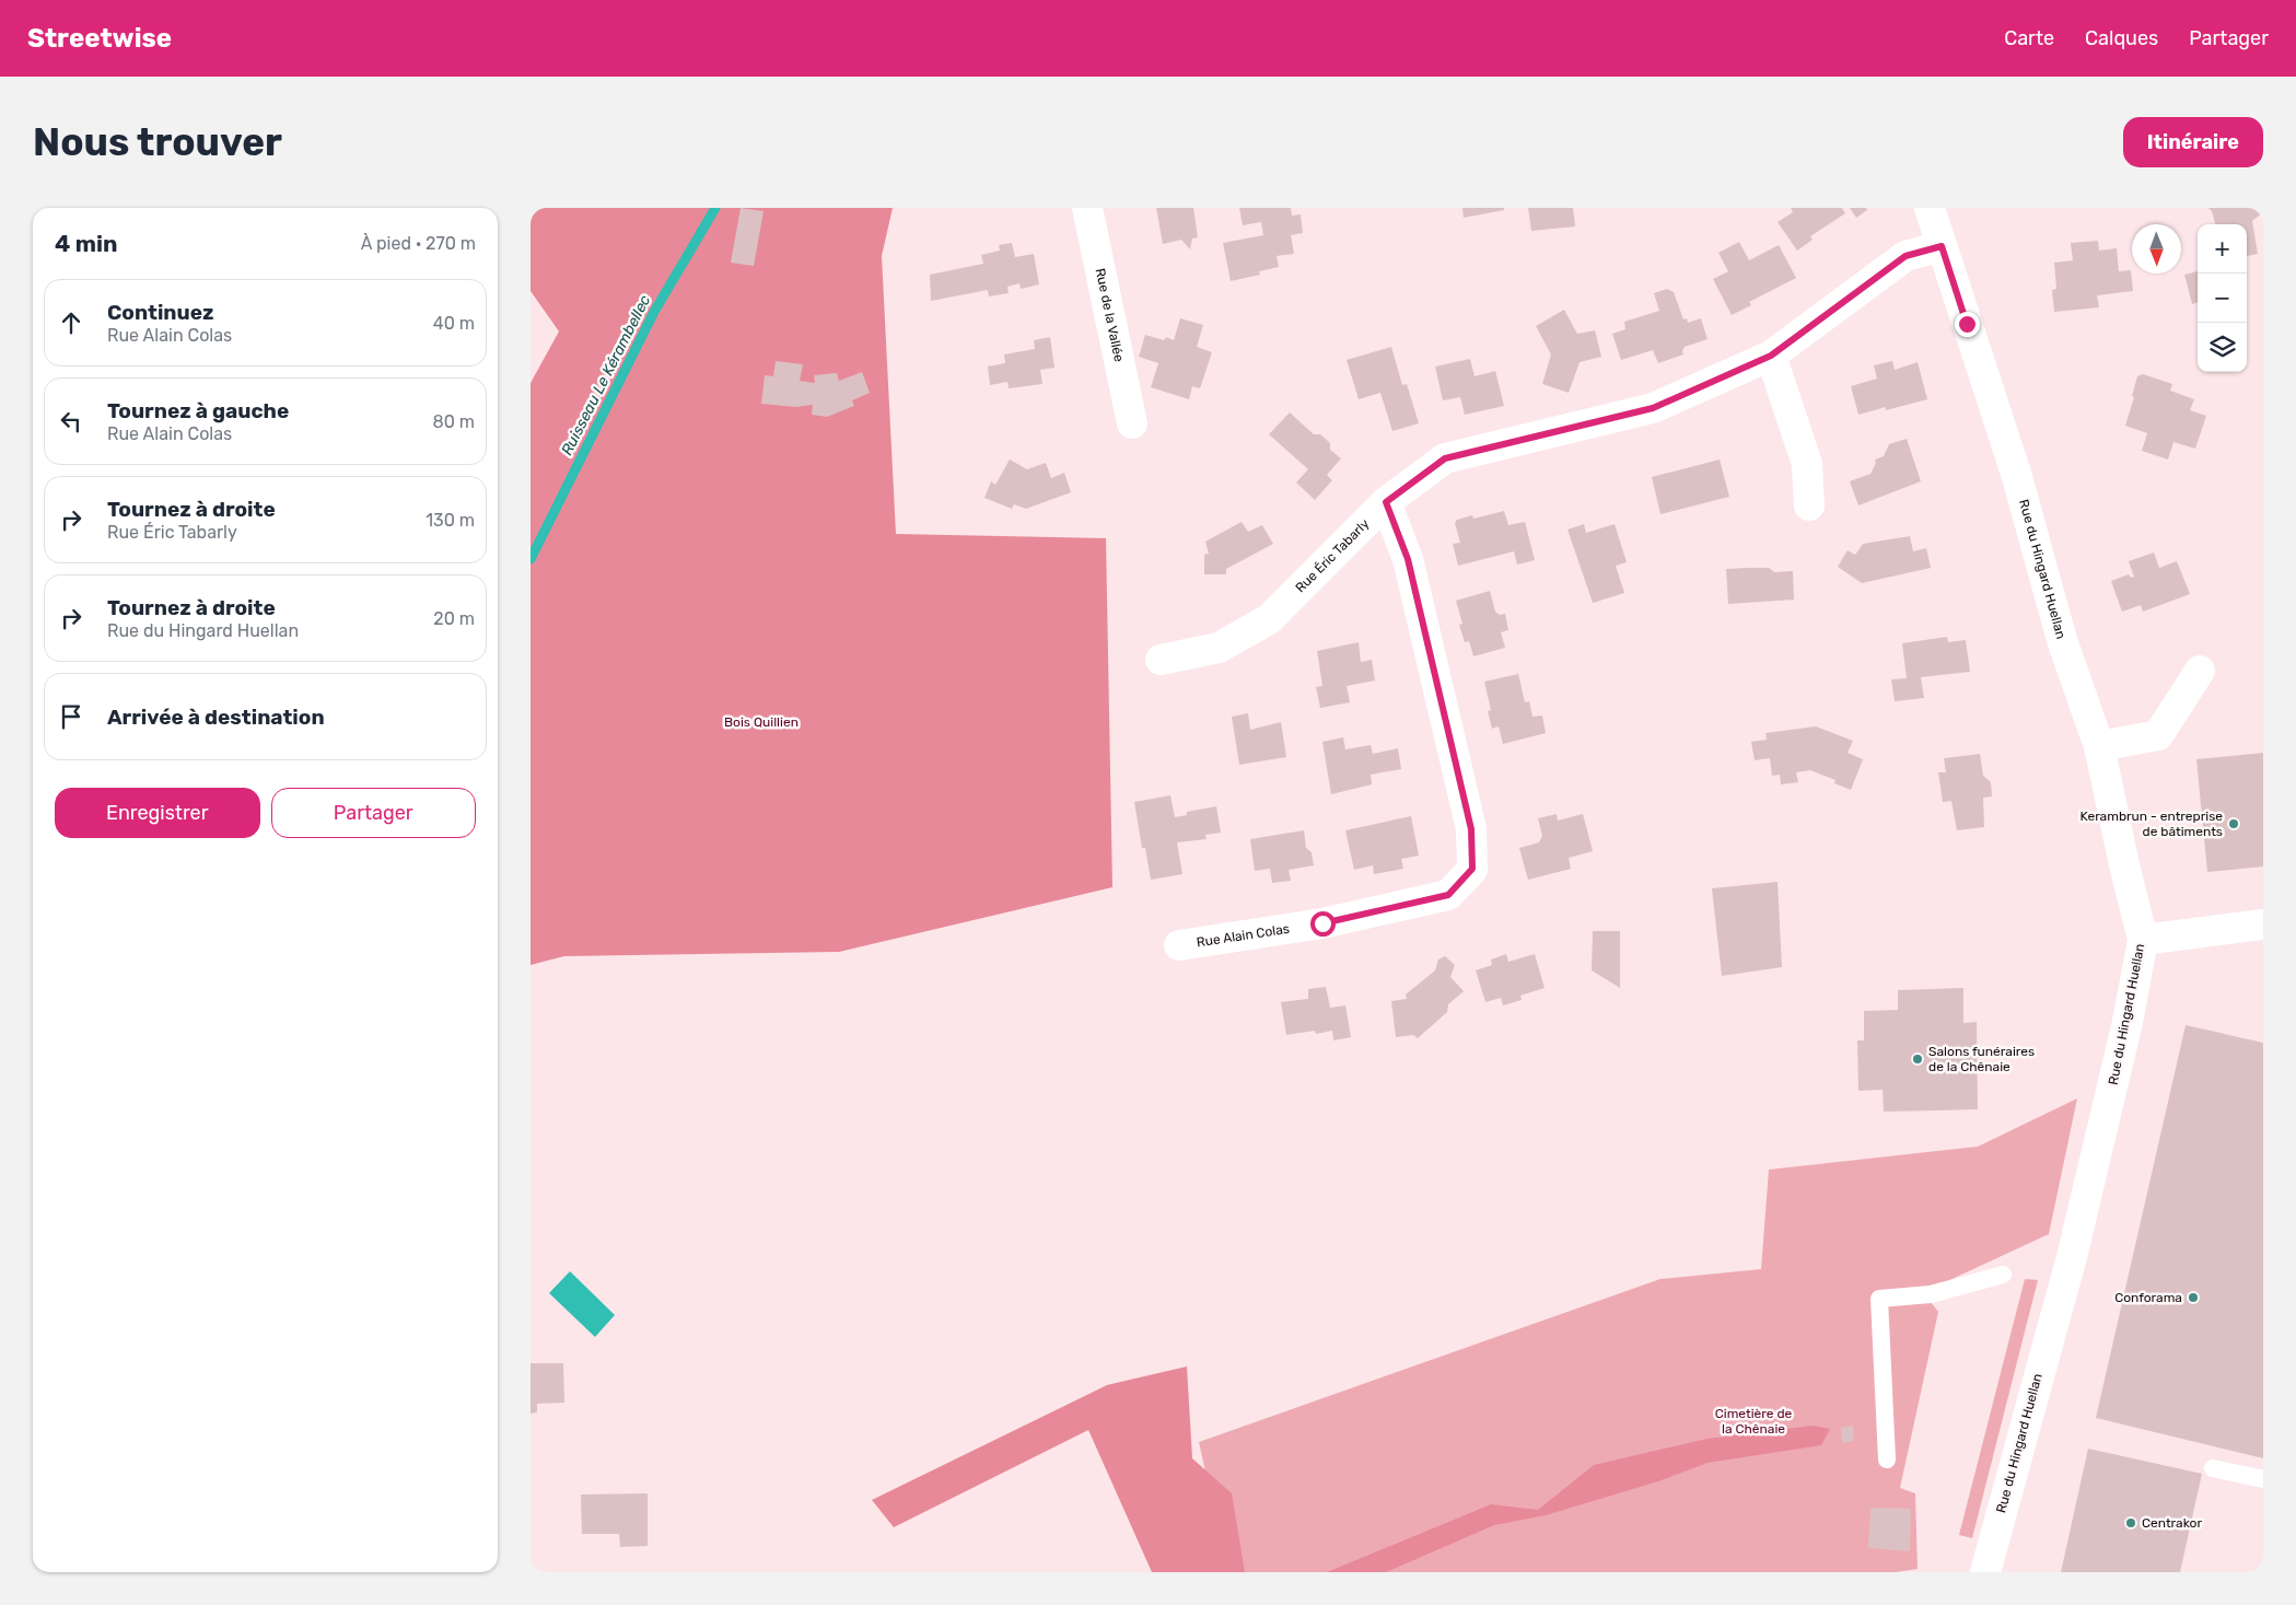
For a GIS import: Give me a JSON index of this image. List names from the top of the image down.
{
  "streets": {
    "street": [
      "Rue de la Vallée",
      "Rue Éric Tabarly",
      "Rue du Hingard Huellan",
      "Rue Alain Colas"
    ]
  },
  "crossings": [
    ["Rue Éric Tabarly", "Rue du Hingard Huellan"],
    ["Rue Éric Tabarly", "Rue Alain Colas"]
  ],
  "water": ["Ruisseau Le Kérambellec"],
  "parks": ["Bois Quillien", "Cimetière de la Chênaie"],
  "places": [
    "Kerambrun - entreprise de bâtiments",
    "Salons funéraires de la Chênaie",
    "Conforama",
    "Centrakor"
  ],
  "north": "bottom",
  "page": {
    "header": "Streetwise",
    "nav": ["Carte", "Calques", "Partager"],
    "buttons": [
      "Itinéraire",
      ["Enregistrer", "Partager"]
    ],
    "title": "Nous trouver",
    "heading": ["4 min", "À pied · 270 m"],
    "map_buttons": ["+", "−"],
    "list": [
      ["Continuez", "Rue Alain Colas", "40 m"],
      ["Tournez à gauche", "Rue Alain Colas", "80 m"],
      ["Tournez à droite", "Rue Éric Tabarly", "130 m"],
      ["Tournez à droite", "Rue du Hingard Huellan", "20 m"],
      "Arrivée à destination"
    ]
  }
}
